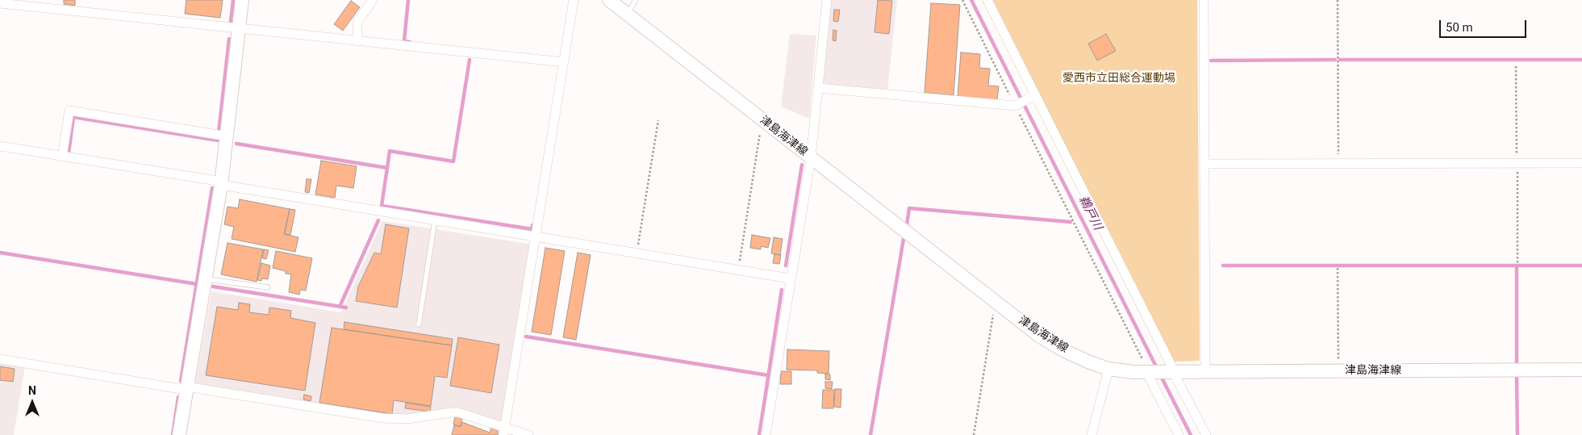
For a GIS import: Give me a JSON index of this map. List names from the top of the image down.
{
  "streets": {
    "main road": ["津島海津線"]
  },
  "water": ["鵜戸川"],
  "parks": ["愛西市立田総合運動場"],
  "scale_bar": "50 m",
  "north": "top"
}
